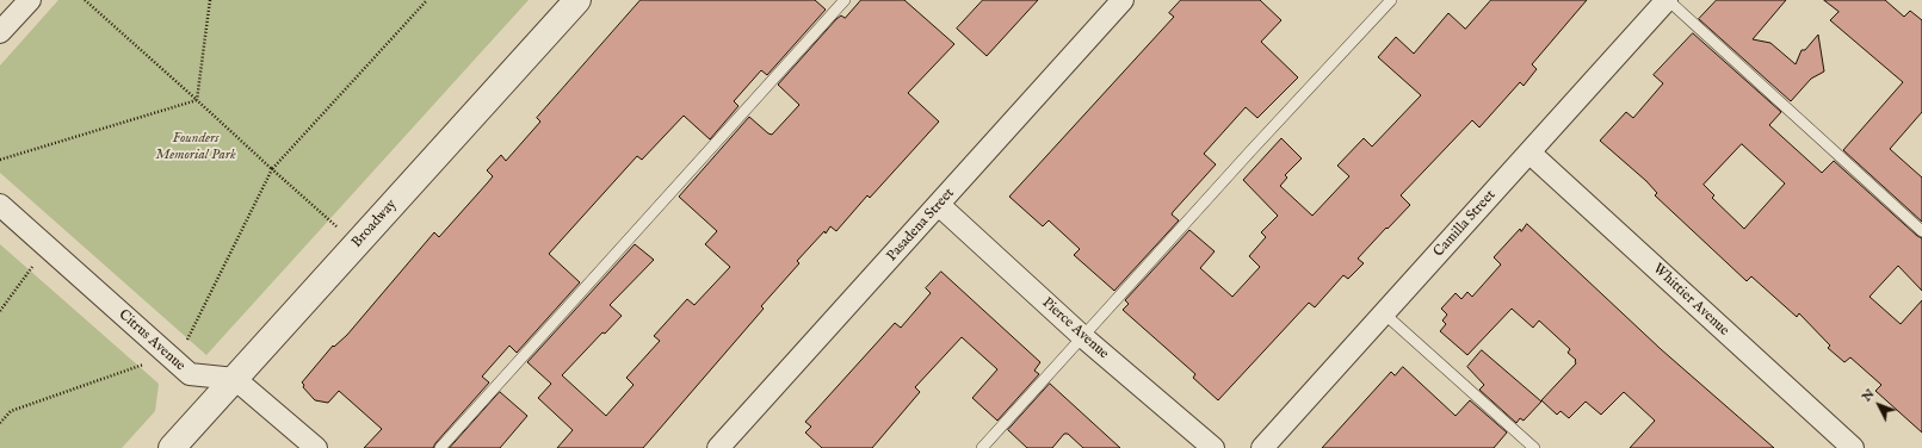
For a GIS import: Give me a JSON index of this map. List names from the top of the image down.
{
  "streets": {
    "street": [
      "Broadway",
      "Camilla Street",
      "Pasadena Street",
      "Whittier Avenue",
      "Pierce Avenue",
      "Citrus Avenue"
    ]
  },
  "crossings": [
    ["Broadway", "Citrus Avenue"],
    ["Camilla Street", "Whittier Avenue"],
    ["Pasadena Street", "Pierce Avenue"]
  ],
  "parks": ["Founders Memorial Park"],
  "north": "top left"
}
